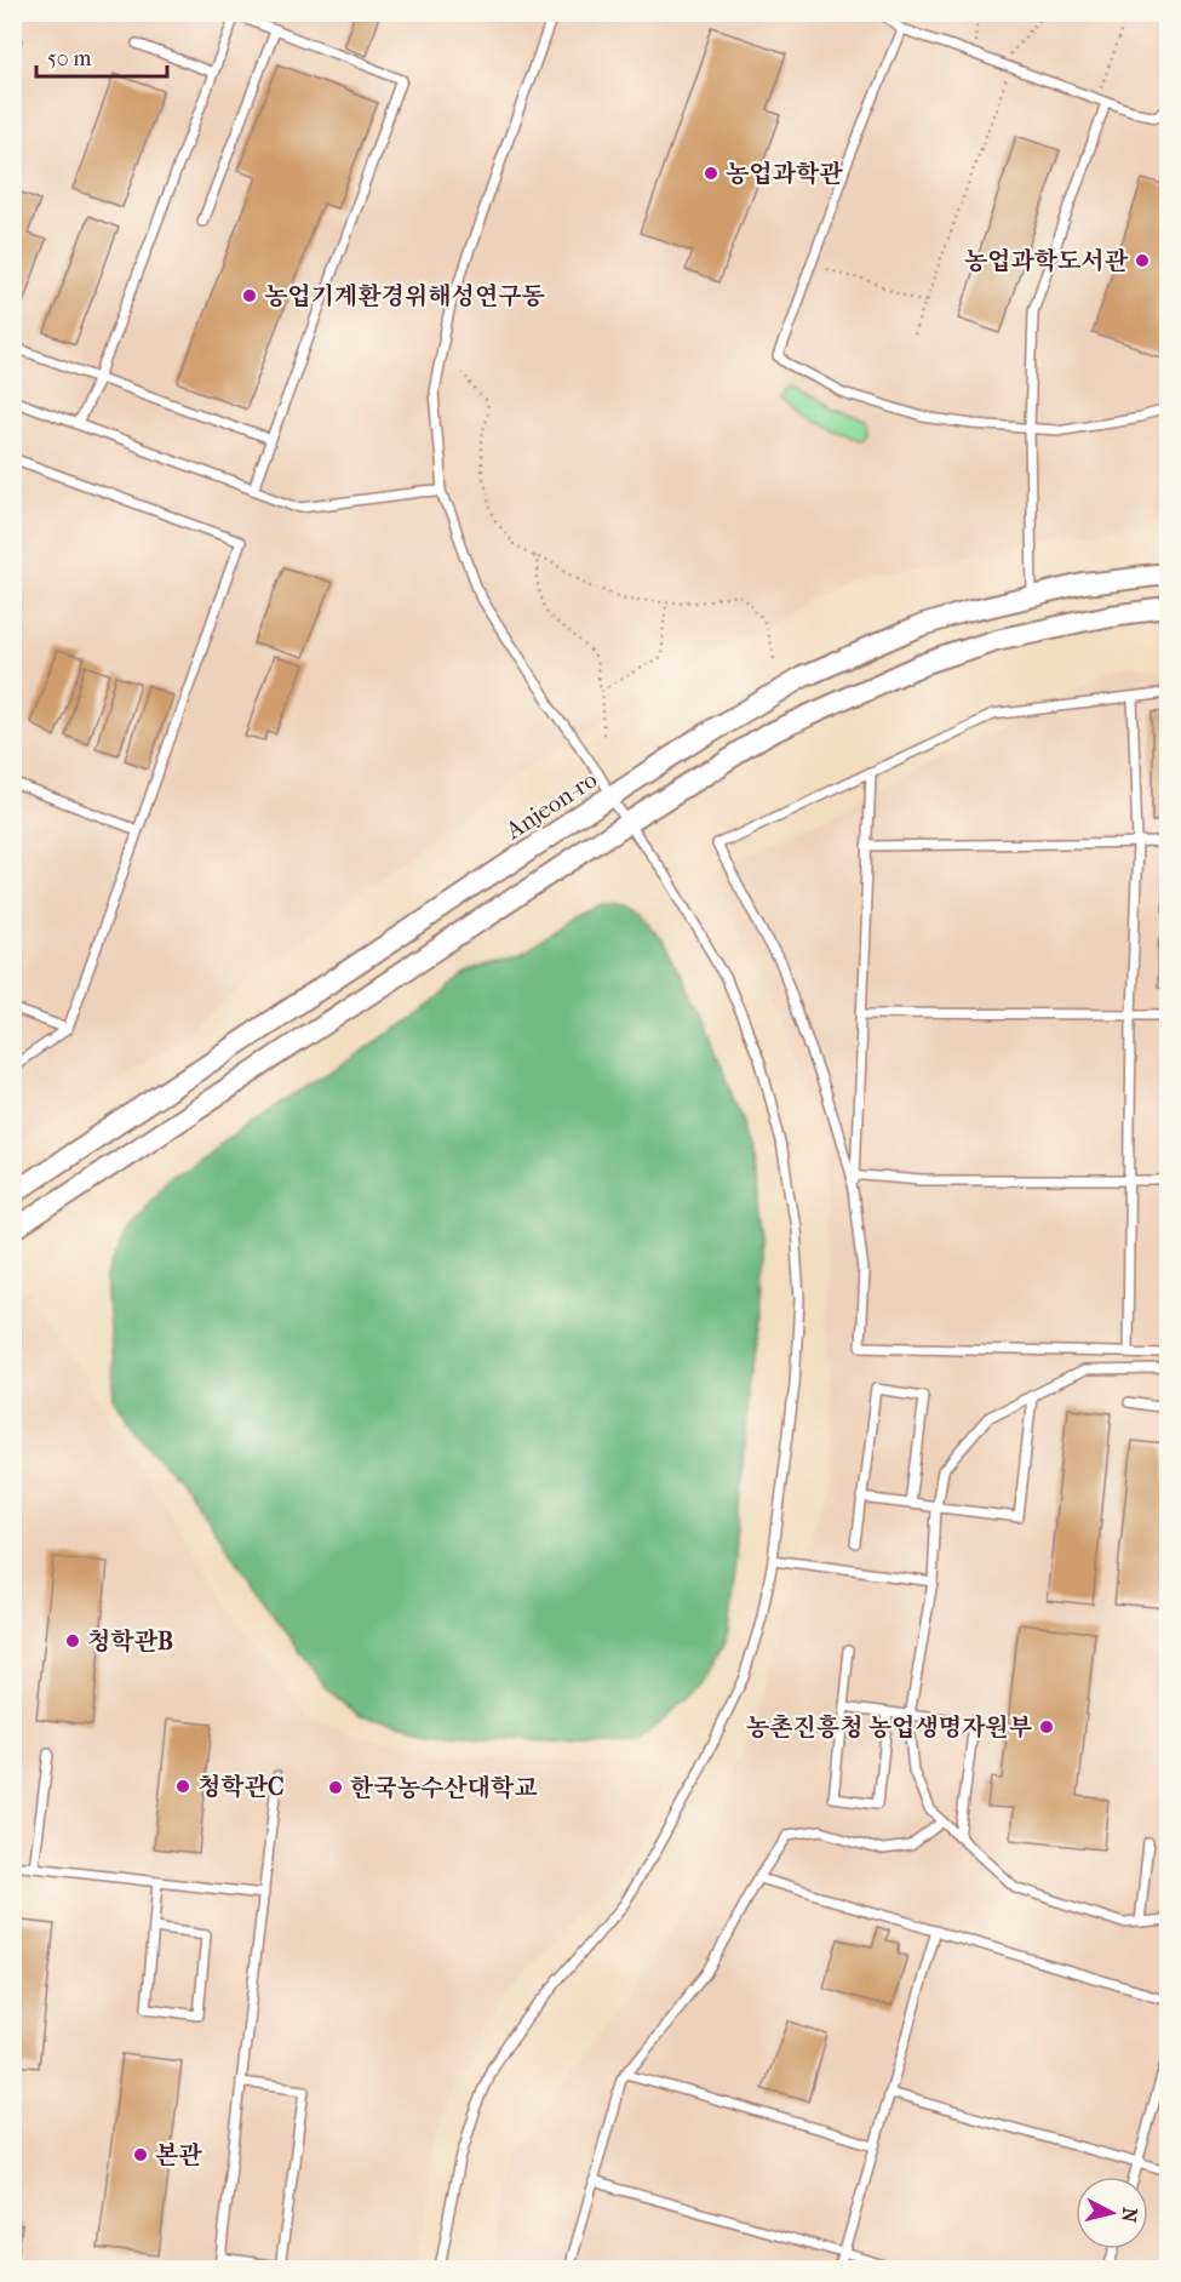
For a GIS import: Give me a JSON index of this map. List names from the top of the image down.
{
  "streets": {
    "street": ["Anjeon-ro"]
  },
  "places": [
    "농업과학관",
    "농업과학도서관",
    "농업기계환경위해성연구동",
    "청학관B",
    "농촌진흥청 농업생명자원부",
    "청학관C",
    "한국농수산대학교",
    "본관"
  ],
  "scale_bar": "50 m",
  "north": "right"
}
